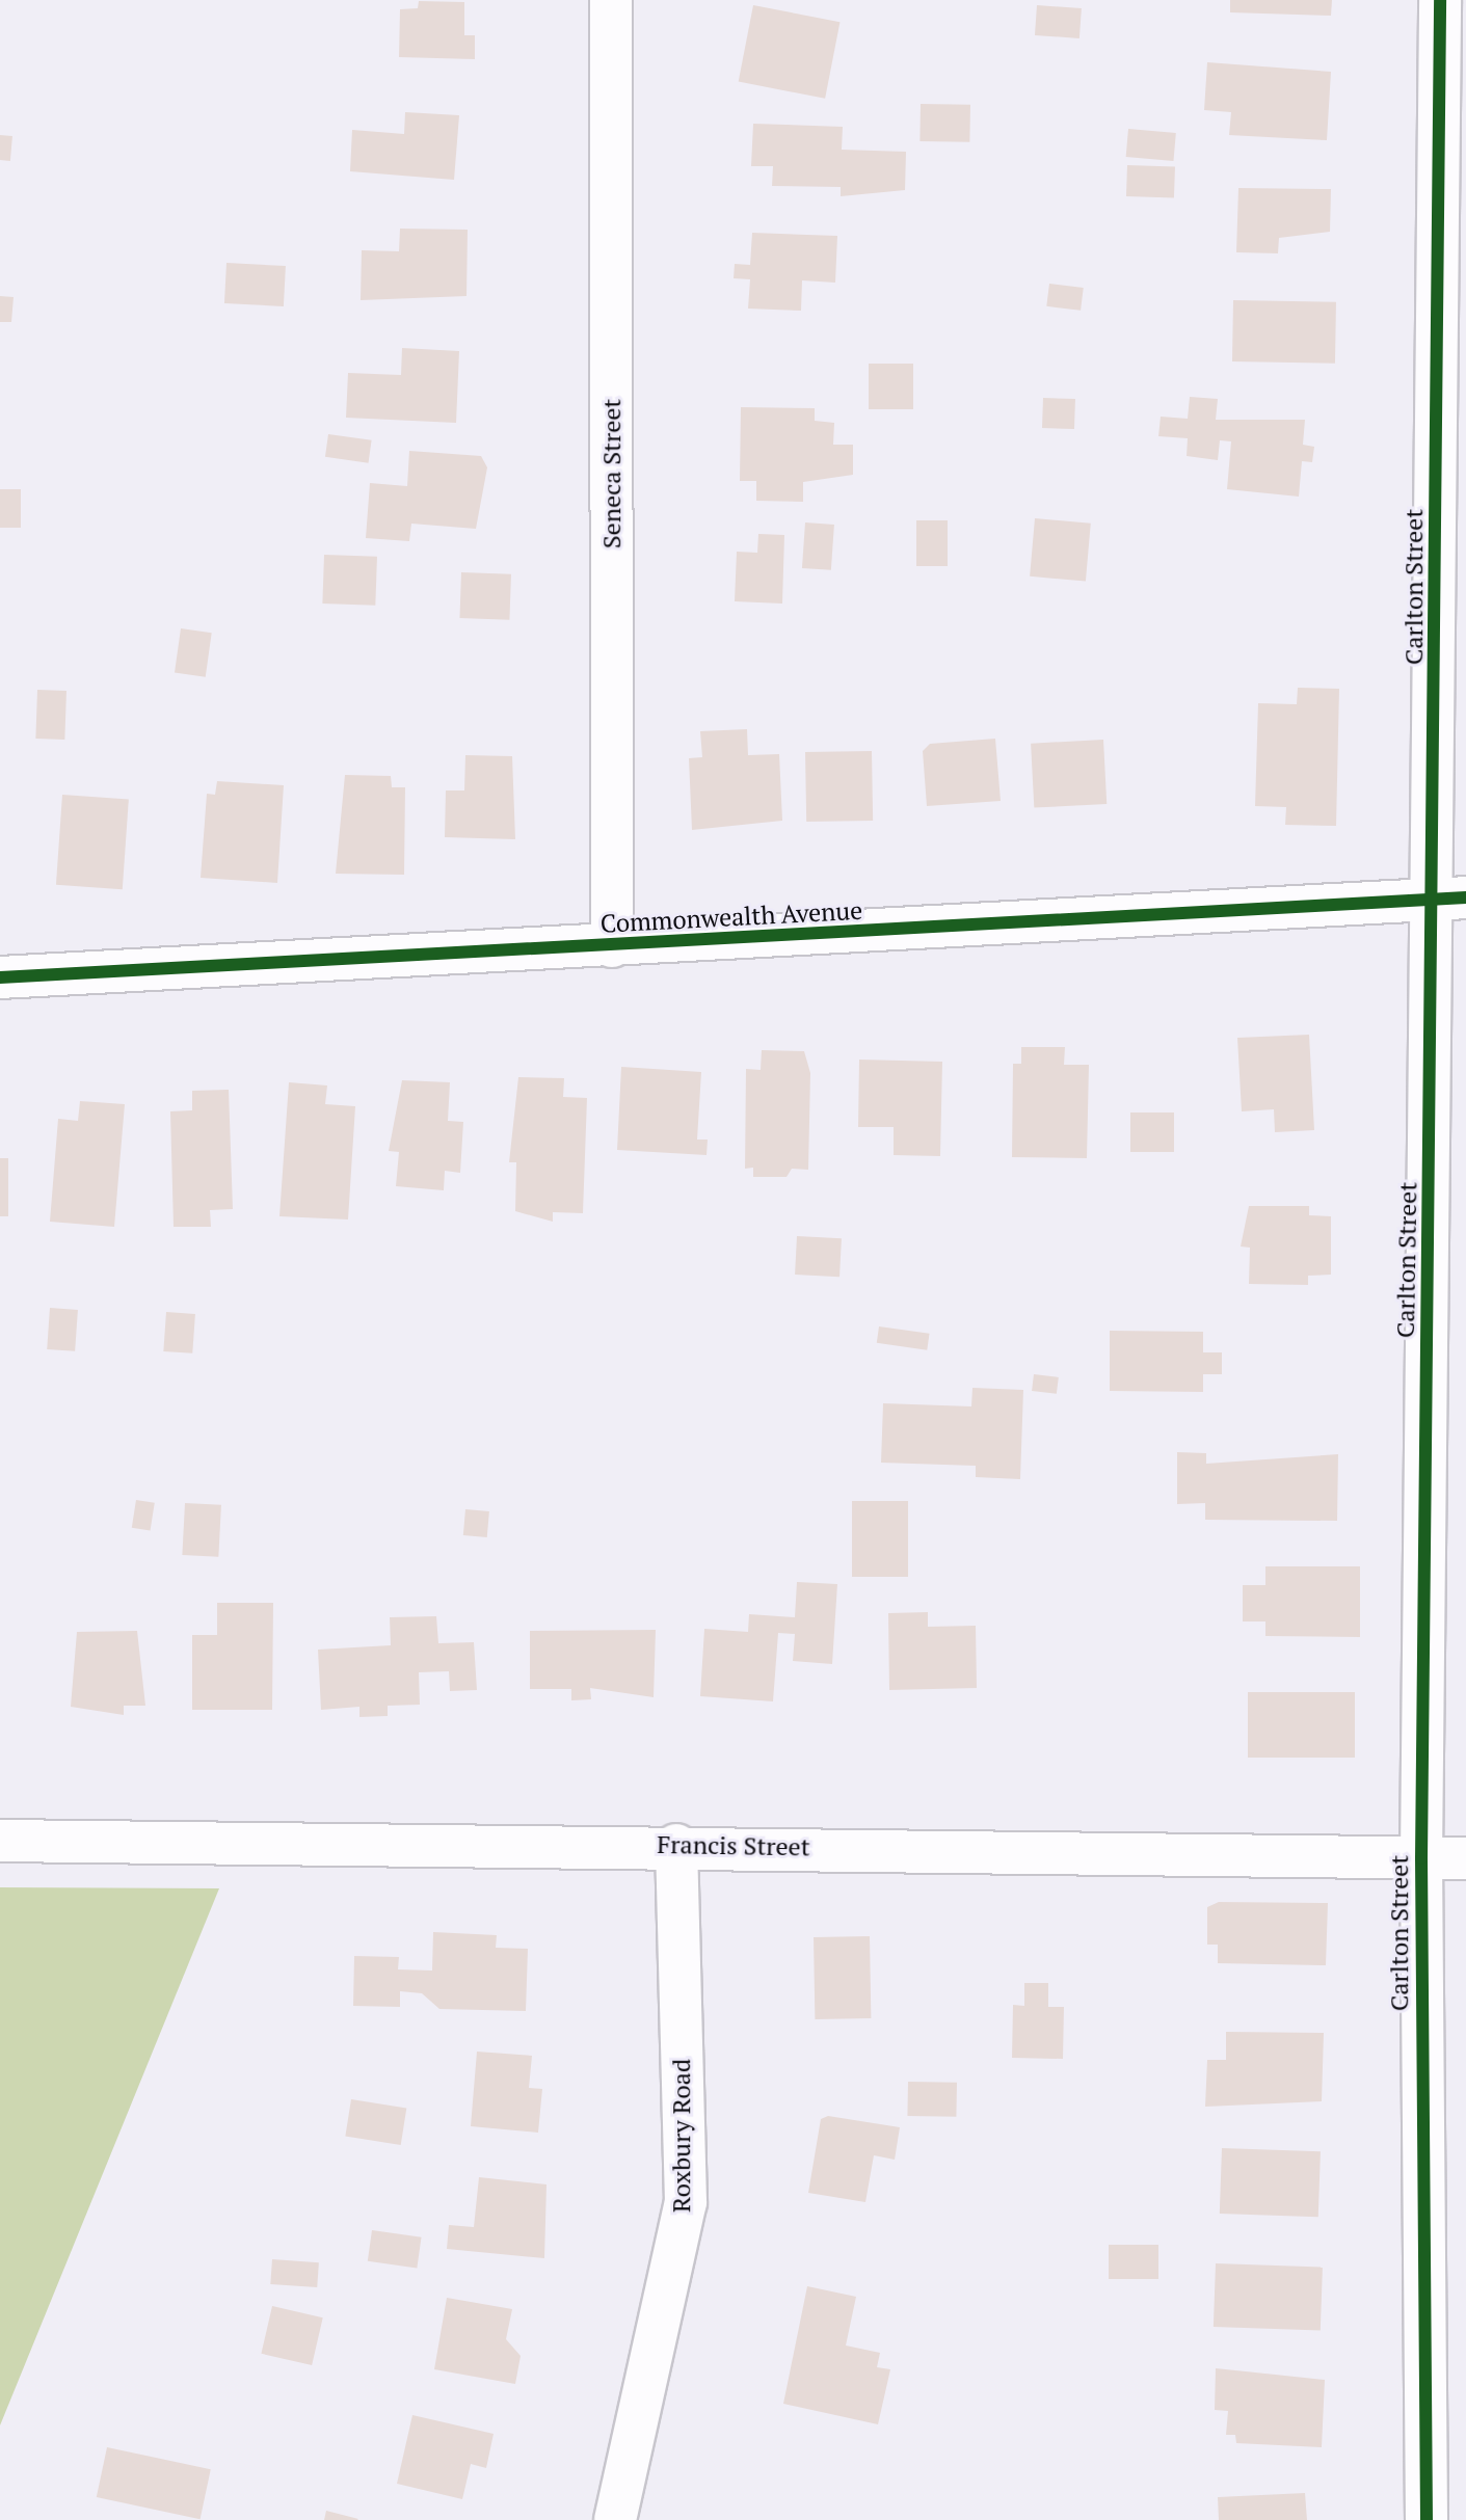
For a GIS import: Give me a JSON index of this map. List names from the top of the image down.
{
  "streets": {
    "street": [
      "Seneca Street",
      "Carlton Street",
      "Commonwealth Avenue",
      "Francis Street",
      "Roxbury Road"
    ]
  },
  "crossings": [
    ["Seneca Street", "Commonwealth Avenue"],
    ["Carlton Street", "Commonwealth Avenue"],
    ["Carlton Street", "Francis Street"],
    ["Francis Street", "Roxbury Road"]
  ]
}
